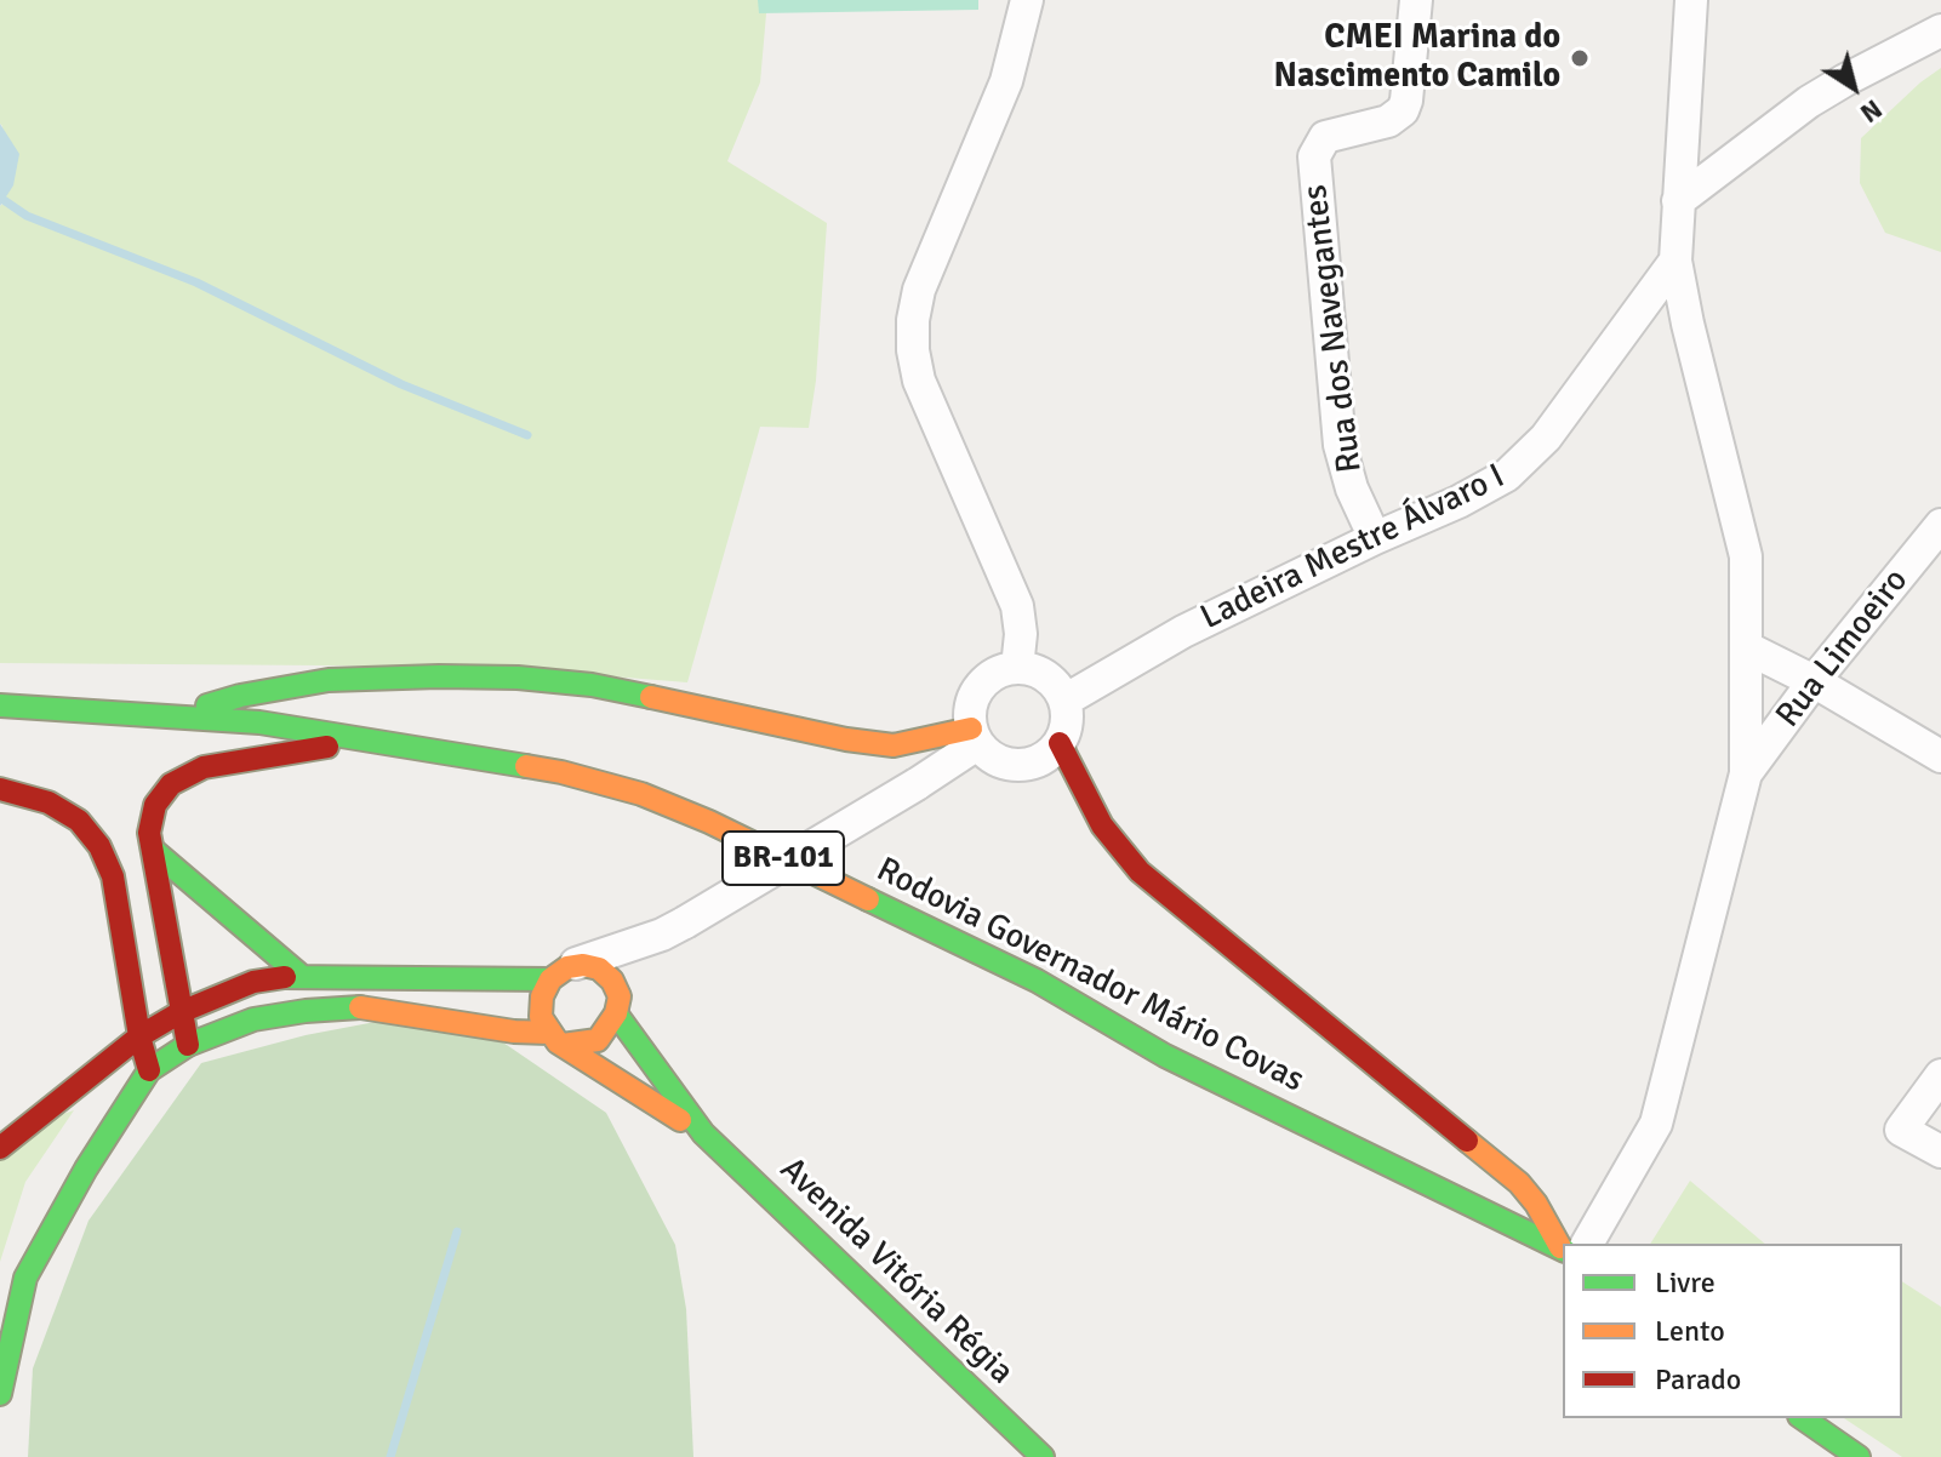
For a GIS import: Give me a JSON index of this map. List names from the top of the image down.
{
  "streets": {
    "main road": ["BR-101", "Rodovia Governador Mário Covas", "Avenida Vitória Régia"],
    "street": ["Rua dos Navegantes", "Ladeira Mestre Álvaro I", "Rua Limoeiro"]
  },
  "crossings": [
    ["Rua dos Navegantes", "Ladeira Mestre Álvaro I"]
  ],
  "places": ["CMEI Marina do Nascimento Camilo"],
  "legend": ["Livre", "Lento", "Parado"],
  "north": "bottom right"
}
